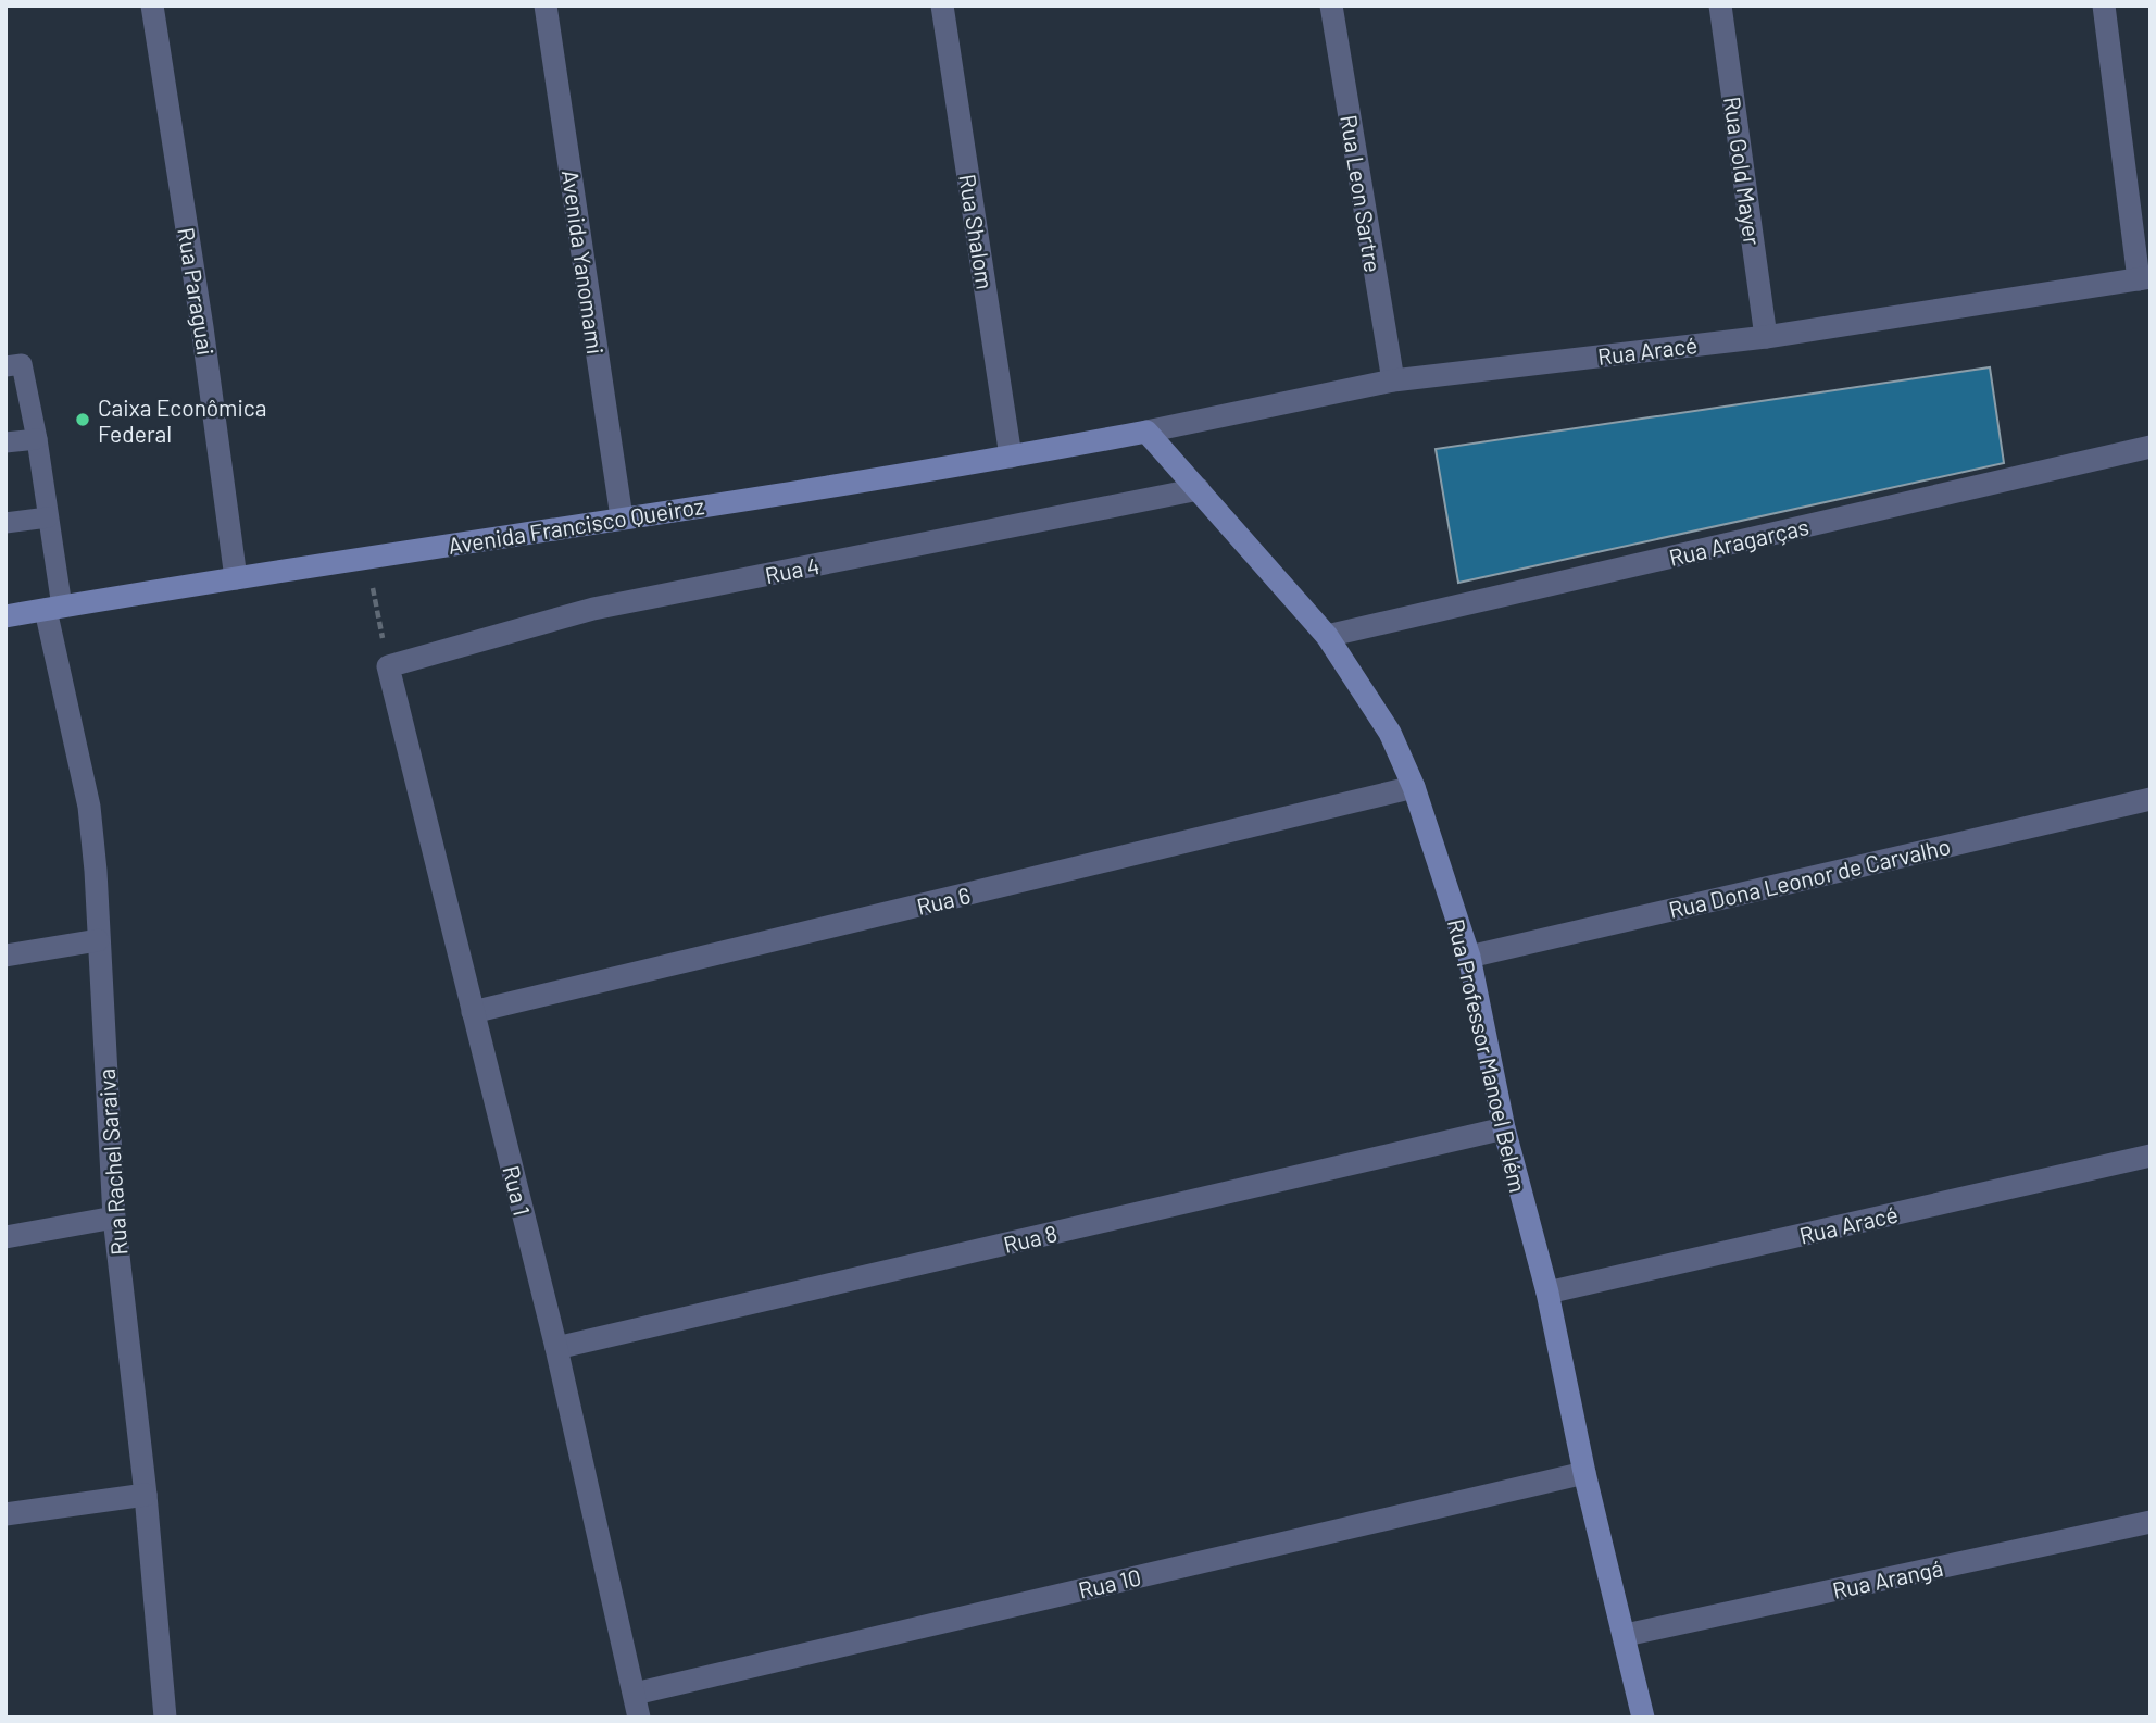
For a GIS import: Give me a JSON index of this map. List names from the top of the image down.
{
  "streets": {
    "street": [
      "Rua Gold Mayer",
      "Rua Leon Sartre",
      "Rua Shalom",
      "Avenida Yanomami",
      "Rua Paraguai",
      "Rua Aracé",
      "Avenida Francisco Queiroz",
      "Rua Aragarças",
      "Rua 4",
      "Rua Dona Leonor de Carvalho",
      "Rua 6",
      "Rua Professor Manoel Belém",
      "Rua Rachel Saraiva",
      "Rua 1",
      "Rua 8",
      "Rua Arangá",
      "Rua 10"
    ]
  },
  "crossings": [
    ["Rua Gold Mayer", "Rua Aracé"],
    ["Rua Leon Sartre", "Rua Aracé"],
    ["Rua Shalom", "Avenida Francisco Queiroz"],
    ["Avenida Yanomami", "Avenida Francisco Queiroz"],
    ["Rua Paraguai", "Avenida Francisco Queiroz"],
    ["Rua Aracé", "Avenida Francisco Queiroz"],
    ["Rua Aracé", "Rua Professor Manoel Belém"],
    ["Avenida Francisco Queiroz", "Rua Professor Manoel Belém"],
    ["Avenida Francisco Queiroz", "Rua Rachel Saraiva"],
    ["Rua Aragarças", "Rua Professor Manoel Belém"],
    ["Rua 4", "Rua Professor Manoel Belém"],
    ["Rua 4", "Rua 1"],
    ["Rua Dona Leonor de Carvalho", "Rua Professor Manoel Belém"],
    ["Rua 6", "Rua Professor Manoel Belém"],
    ["Rua 6", "Rua 1"],
    ["Rua Professor Manoel Belém", "Rua 8"],
    ["Rua Professor Manoel Belém", "Rua Arangá"],
    ["Rua Professor Manoel Belém", "Rua 10"],
    ["Rua 1", "Rua 8"],
    ["Rua 1", "Rua 10"]
  ],
  "places": ["Caixa Econômica Federal"]
}
